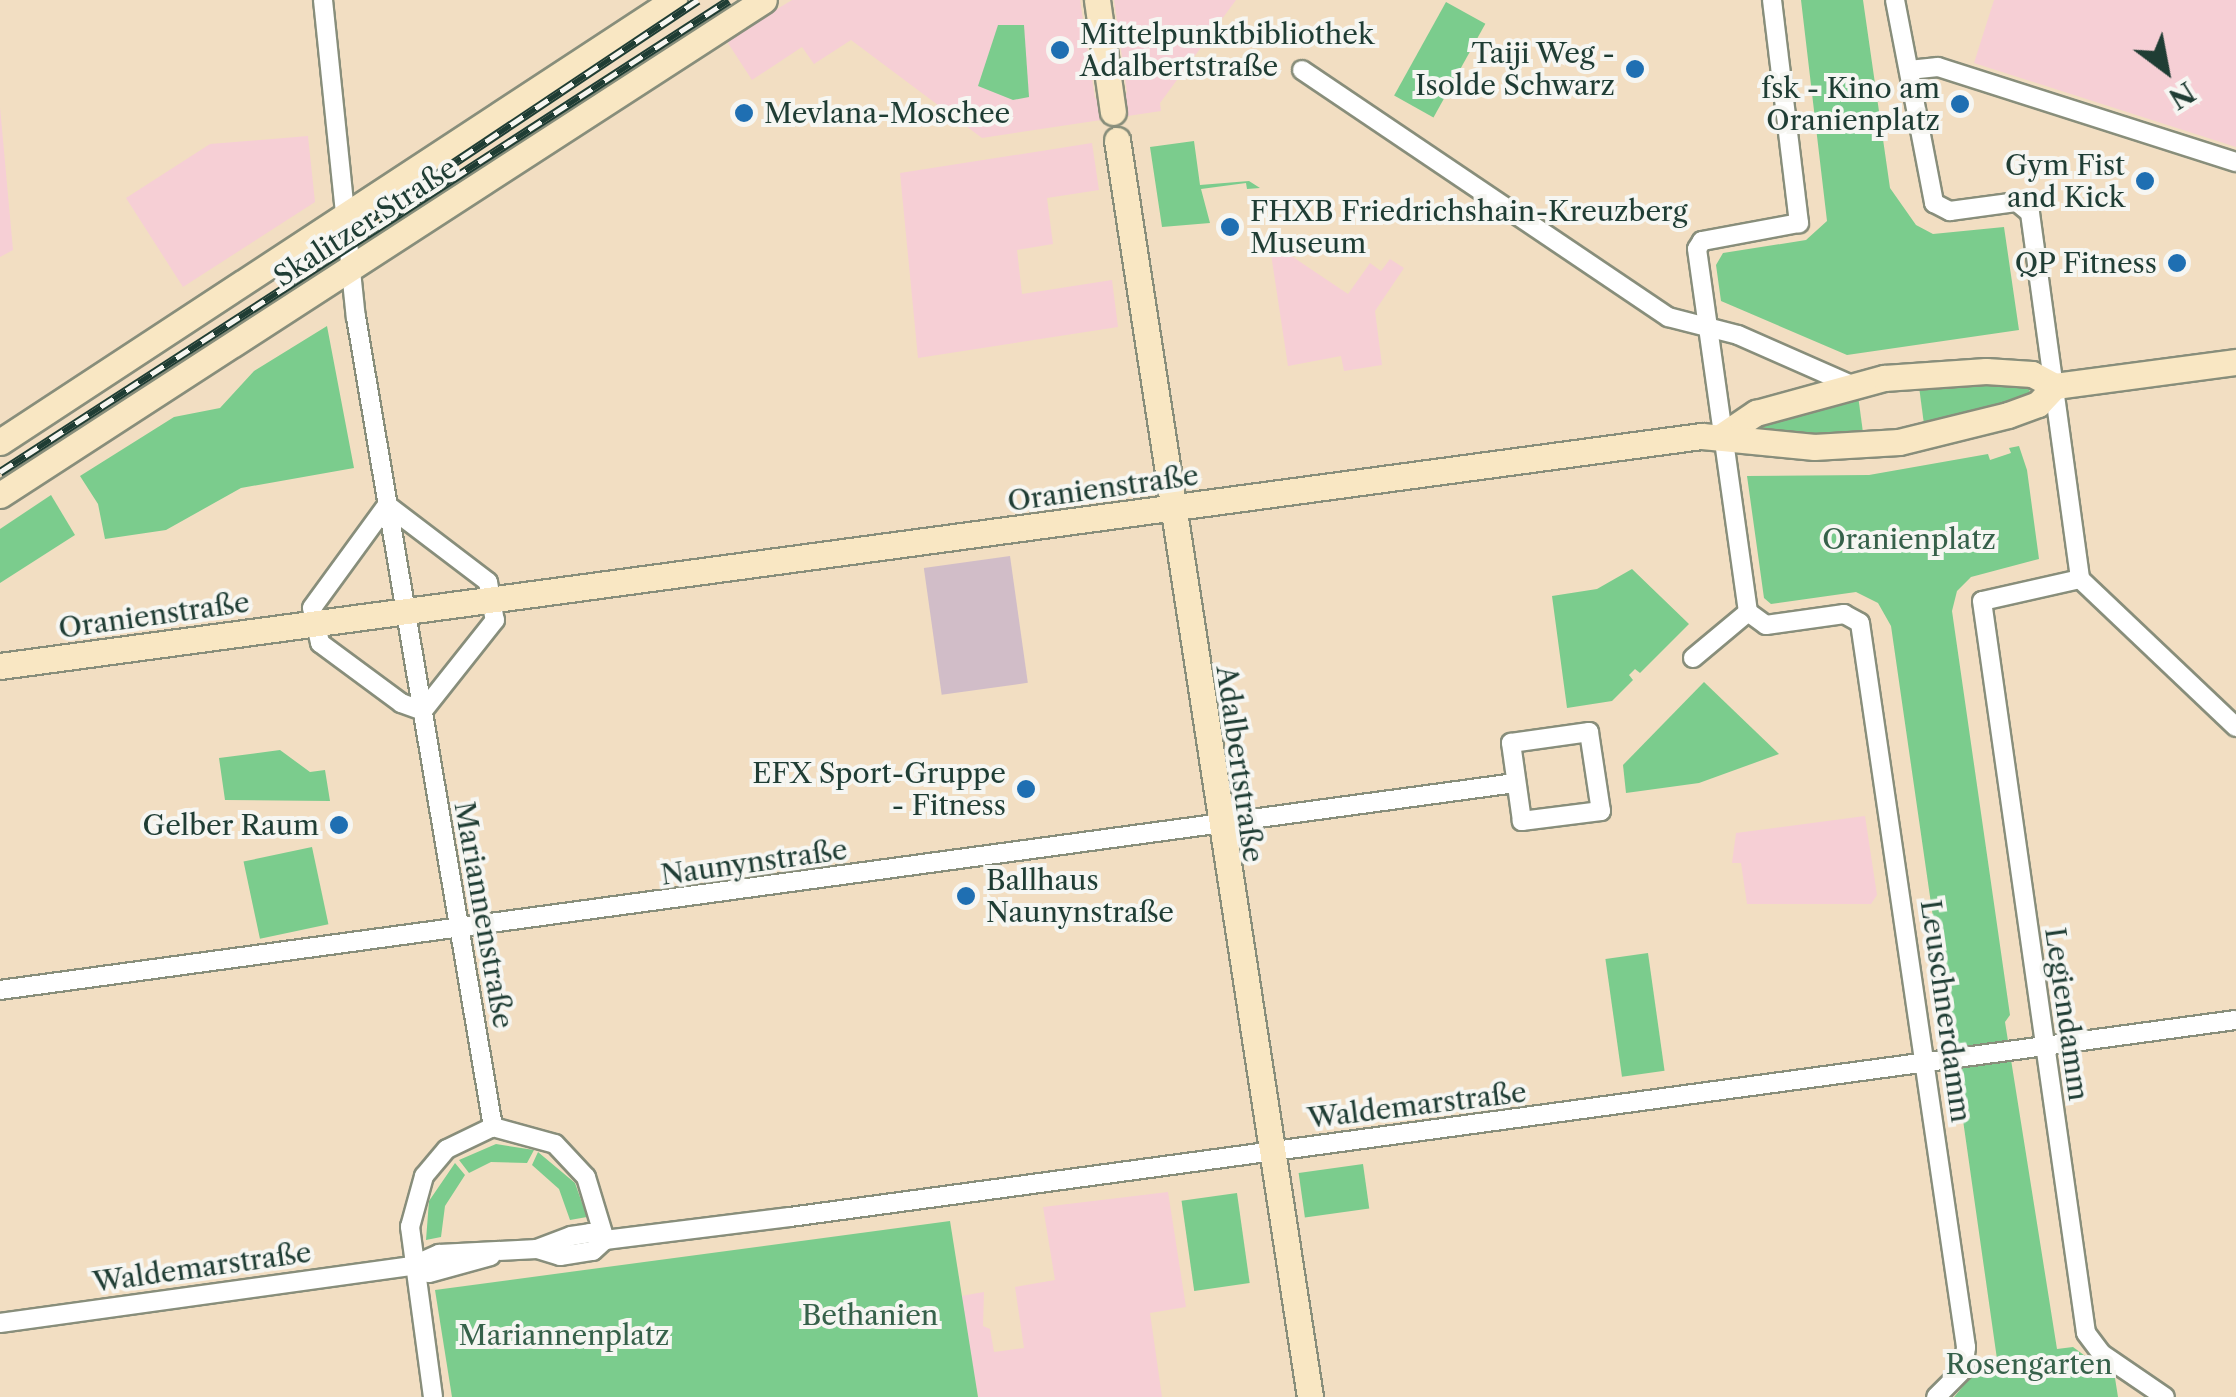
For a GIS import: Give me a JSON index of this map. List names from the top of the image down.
{
  "streets": {
    "street": [
      "Skalitzer Straße",
      "Oranienstraße",
      "Adalbertstraße",
      "Naunynstraße",
      "Mariannenstraße",
      "Leuschnerdamm",
      "Legiendamm",
      "Waldemarstraße"
    ]
  },
  "crossings": [
    ["Oranienstraße", "Adalbertstraße"],
    ["Oranienstraße", "Mariannenstraße"],
    ["Adalbertstraße", "Naunynstraße"],
    ["Adalbertstraße", "Waldemarstraße"],
    ["Naunynstraße", "Mariannenstraße"],
    ["Leuschnerdamm", "Waldemarstraße"],
    ["Legiendamm", "Waldemarstraße"]
  ],
  "parks": [
    "Oranienplatz",
    "Bethanien",
    "Mariannenplatz",
    "Rosengarten"
  ],
  "places": [
    "Mittelpunktbibliothek Adalbertstraße",
    "Taiji Weg - Isolde Schwarz",
    "fsk - Kino am Oranienplatz",
    "Mevlana-Moschee",
    "Gym Fist and Kick",
    "FHXB Friedrichshain-Kreuzberg Museum",
    "QP Fitness",
    "EFX Sport-Gruppe - Fitness",
    "Gelber Raum",
    "Ballhaus Naunynstraße"
  ],
  "north": "bottom right"
}
